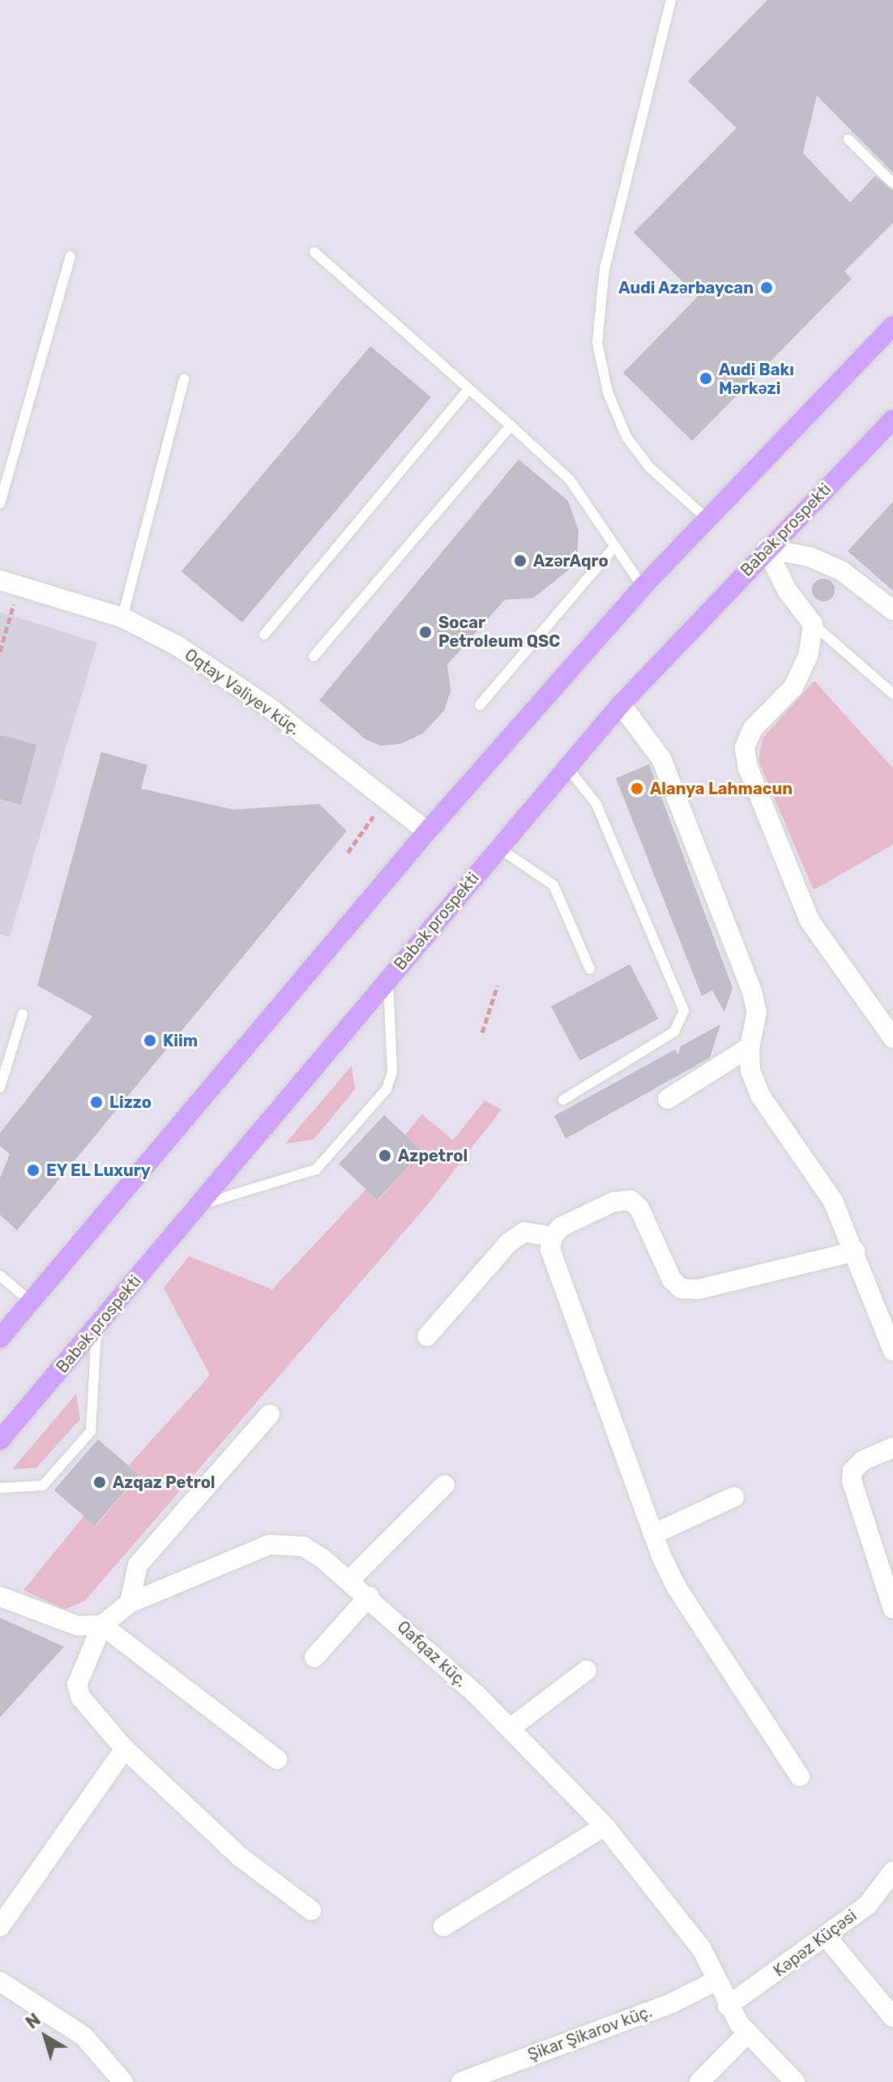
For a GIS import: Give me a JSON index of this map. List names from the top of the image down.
{
  "streets": {
    "main road": ["Babək prospekti"],
    "street": [
      "Oqtay Vəliyev küç.",
      "Qafqaz küç.",
      "Kəpəz Küçəsi",
      "Şikar Şikarov küç."
    ]
  },
  "crossings": [
    ["Qafqaz küç.", "Kəpəz Küçəsi"],
    ["Qafqaz küç.", "Şikar Şikarov küç."]
  ],
  "places": [
    "Audi Azərbaycan",
    "Audi Bakı Mərkəzi",
    "AzərAqro",
    "Socar Petroleum QSC",
    "Alanya Lahmacun",
    "Kiim",
    "Lizzo",
    "Azpetrol",
    "EY EL Luxury",
    "Azqaz Petrol"
  ],
  "north": "top left"
}
